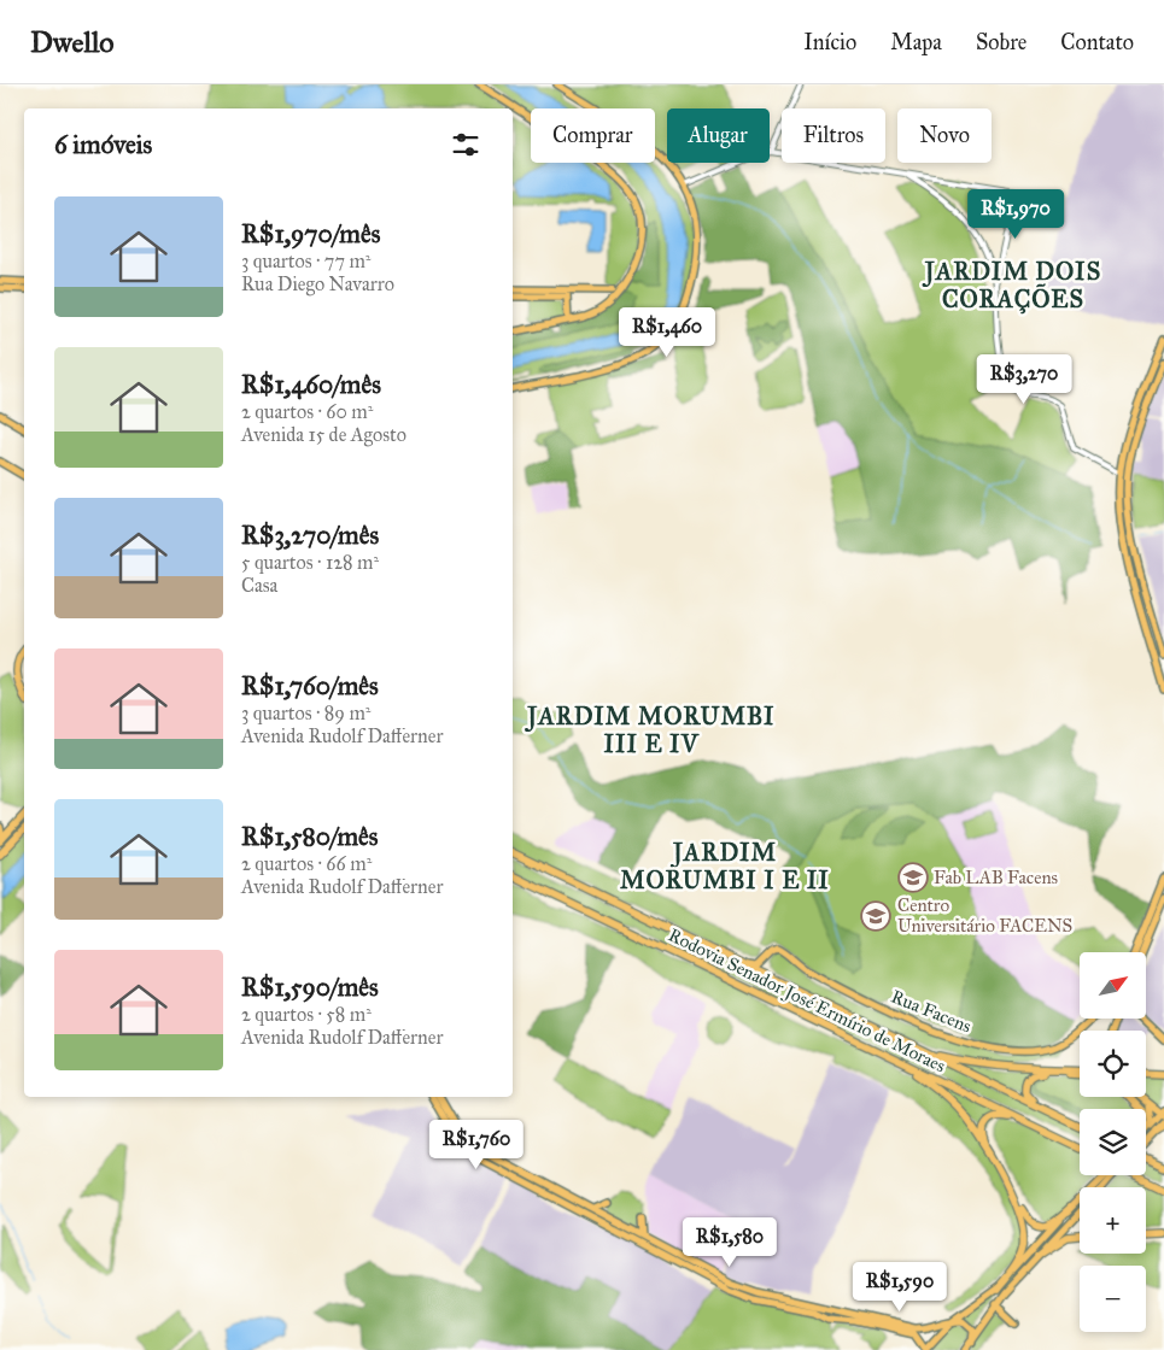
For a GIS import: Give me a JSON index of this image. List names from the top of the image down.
{
  "streets": {
    "highway": ["Rodovia Senador José Ermírio de Moraes"],
    "main road": ["Rua Facens"]
  },
  "crossings": [
    ["Rodovia Senador José Ermírio de Moraes", "Rua Facens"]
  ],
  "districts": ["JARDIM DOIS CORAÇÕES", "JARDIM MORUMBI III E IV", "JARDIM MORUMBI I E II"],
  "places": {
    "school or university": ["Fab LAB Facens", "Centro Universitário FACENS"]
  },
  "north": "top right",
  "page": {
    "header": "Dwello",
    "nav": [
      "Início",
      "Mapa",
      "Sobre",
      "Contato"
    ],
    "chip": [
      "Comprar",
      "Alugar",
      "Filtros",
      "Novo"
    ],
    "heading": "6 imóveis",
    "list": [
      {
        "name": "R$1,970/mês",
        "note": "3 quartos · 77 m² · Rua Diego Navarro"
      },
      {
        "name": "R$1,460/mês",
        "note": "2 quartos · 60 m² · Avenida 15 de Agosto"
      },
      {
        "name": "R$3,270/mês",
        "note": "5 quartos · 128 m² · Casa"
      },
      {
        "name": "R$1,760/mês",
        "note": "3 quartos · 89 m² · Avenida Rudolf Dafferner"
      },
      {
        "name": "R$1,580/mês",
        "note": "2 quartos · 66 m² · Avenida Rudolf Dafferner"
      },
      {
        "name": "R$1,590/mês",
        "note": "2 quartos · 58 m² · Avenida Rudolf Dafferner"
      }
    ],
    "price": [
      "R$1,970",
      "R$1,460",
      "R$3,270",
      "R$1,760",
      "R$1,580",
      "R$1,590"
    ],
    "map_buttons": ["+", "−"]
  }
}
